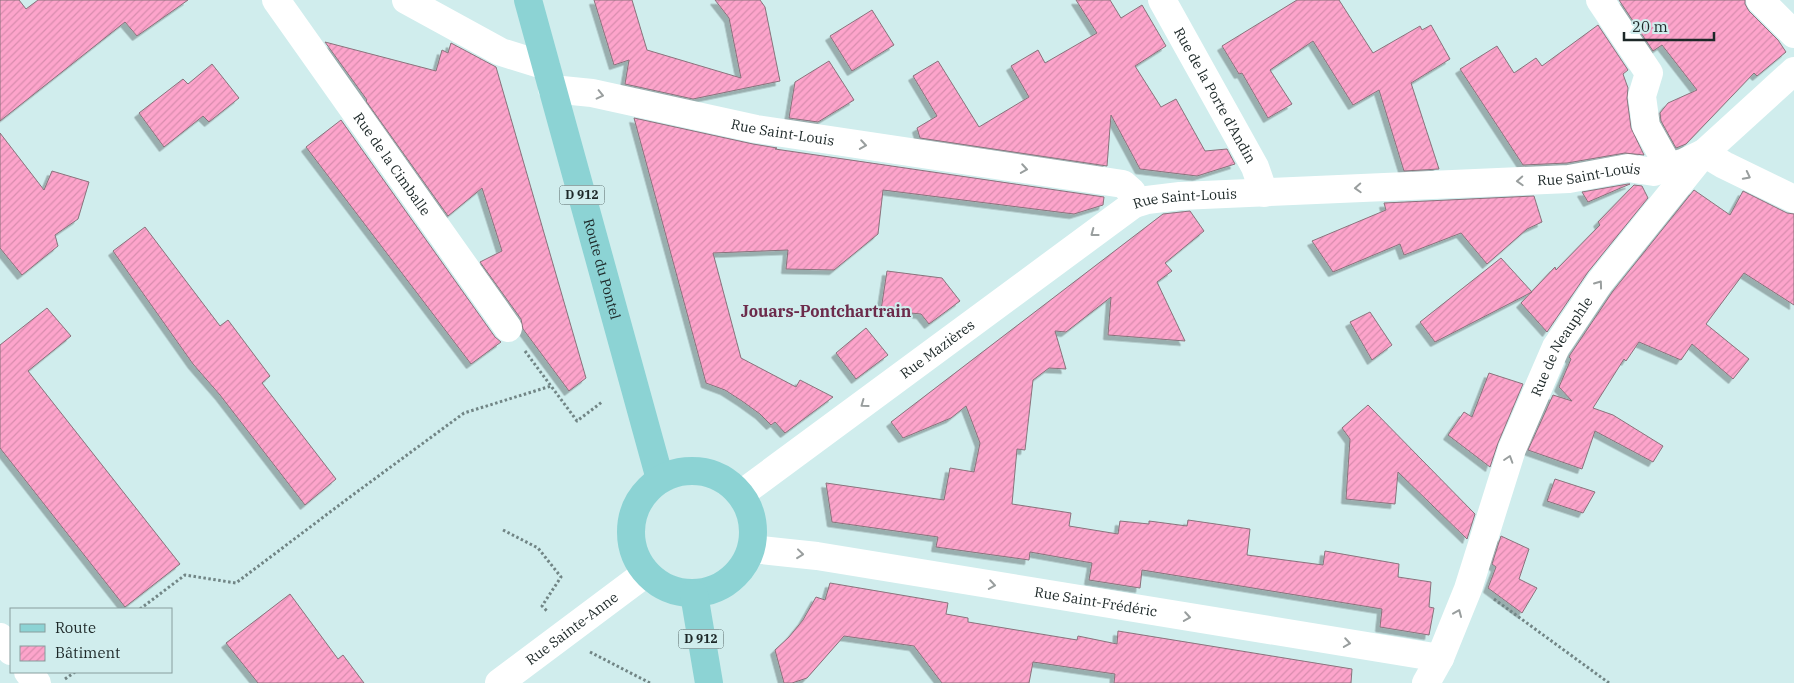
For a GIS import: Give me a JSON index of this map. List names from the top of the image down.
{
  "streets": {
    "main road": ["D 912", "Route du Pontel"],
    "street": [
      "Rue de la Porte d'Andin",
      "Rue Saint-Louis",
      "Rue de la Cimballe",
      "Rue de Neauphle",
      "Rue Mazières",
      "Rue Saint-Frédéric",
      "Rue Sainte-Anne"
    ]
  },
  "crossings": [
    ["Rue de la Porte d'Andin", "Rue Saint-Louis"],
    ["Rue Saint-Louis", "Route du Pontel"],
    ["Rue Saint-Louis", "Rue de Neauphle"],
    ["Rue Saint-Louis", "Rue Mazières"],
    ["D 912", "Route du Pontel"],
    ["D 912", "Rue Mazières"],
    ["D 912", "Rue Saint-Frédéric"],
    ["D 912", "Rue Sainte-Anne"],
    ["Route du Pontel", "Rue Mazières"],
    ["Route du Pontel", "Rue Saint-Frédéric"],
    ["Route du Pontel", "Rue Sainte-Anne"],
    ["Rue de Neauphle", "Rue Saint-Frédéric"],
    ["Rue Mazières", "Rue Saint-Frédéric"],
    ["Rue Mazières", "Rue Sainte-Anne"],
    ["Rue Saint-Frédéric", "Rue Sainte-Anne"]
  ],
  "one_way": ["Rue de Neauphle", "Rue Mazières", "Rue Saint-Frédéric"],
  "districts": ["Jouars-Pontchartrain"],
  "legend": ["Route", "Bâtiment"],
  "scale_bar": "20 m"
}
